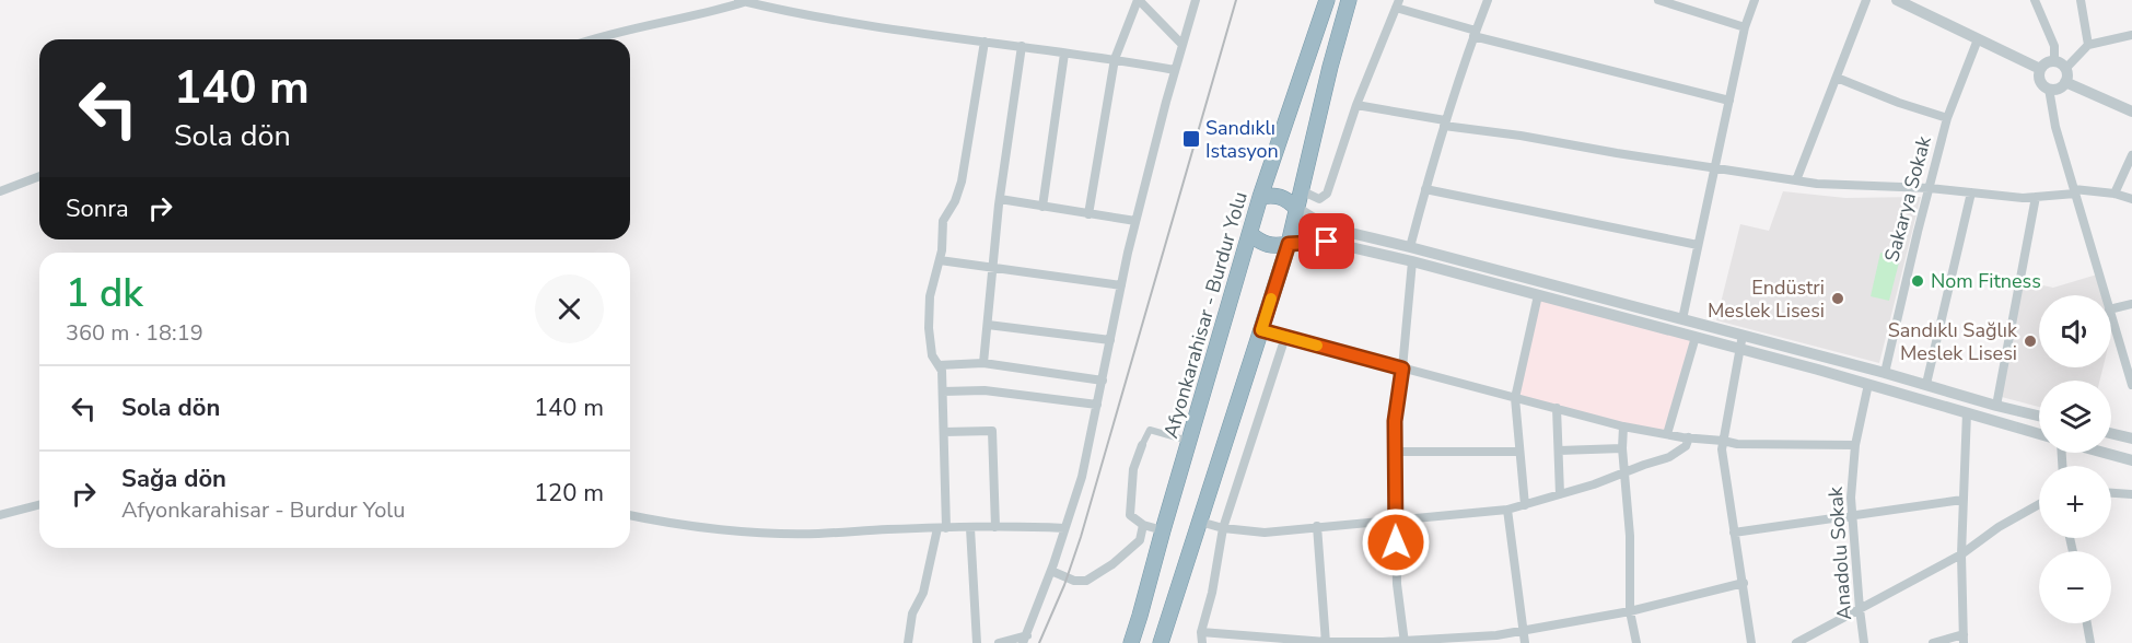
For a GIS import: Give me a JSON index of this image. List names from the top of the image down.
{
  "streets": {
    "highway": ["Afyonkarahisar - Burdur Yolu"],
    "street": ["Sakarya Sokak", "Anadolu Sokak"]
  },
  "places": {
    "transit": ["Sandıklı Istasyon"],
    "other": ["Nom Fitness", "Endüstri Meslek Lisesi", "Sandıklı Sağlık Meslek Lisesi"]
  },
  "page": {
    "turn": ["140 m", "Sola dön"],
    "then": "Sonra",
    "heading": ["1 dk", "360 m · 18:19"],
    "map_buttons": ["+", "−"],
    "list": [
      {
        "name": "Sola dön",
        "value": "140 m"
      },
      {
        "name": "Sağa dön",
        "note": "Afyonkarahisar - Burdur Yolu",
        "value": "120 m"
      }
    ]
  }
}
